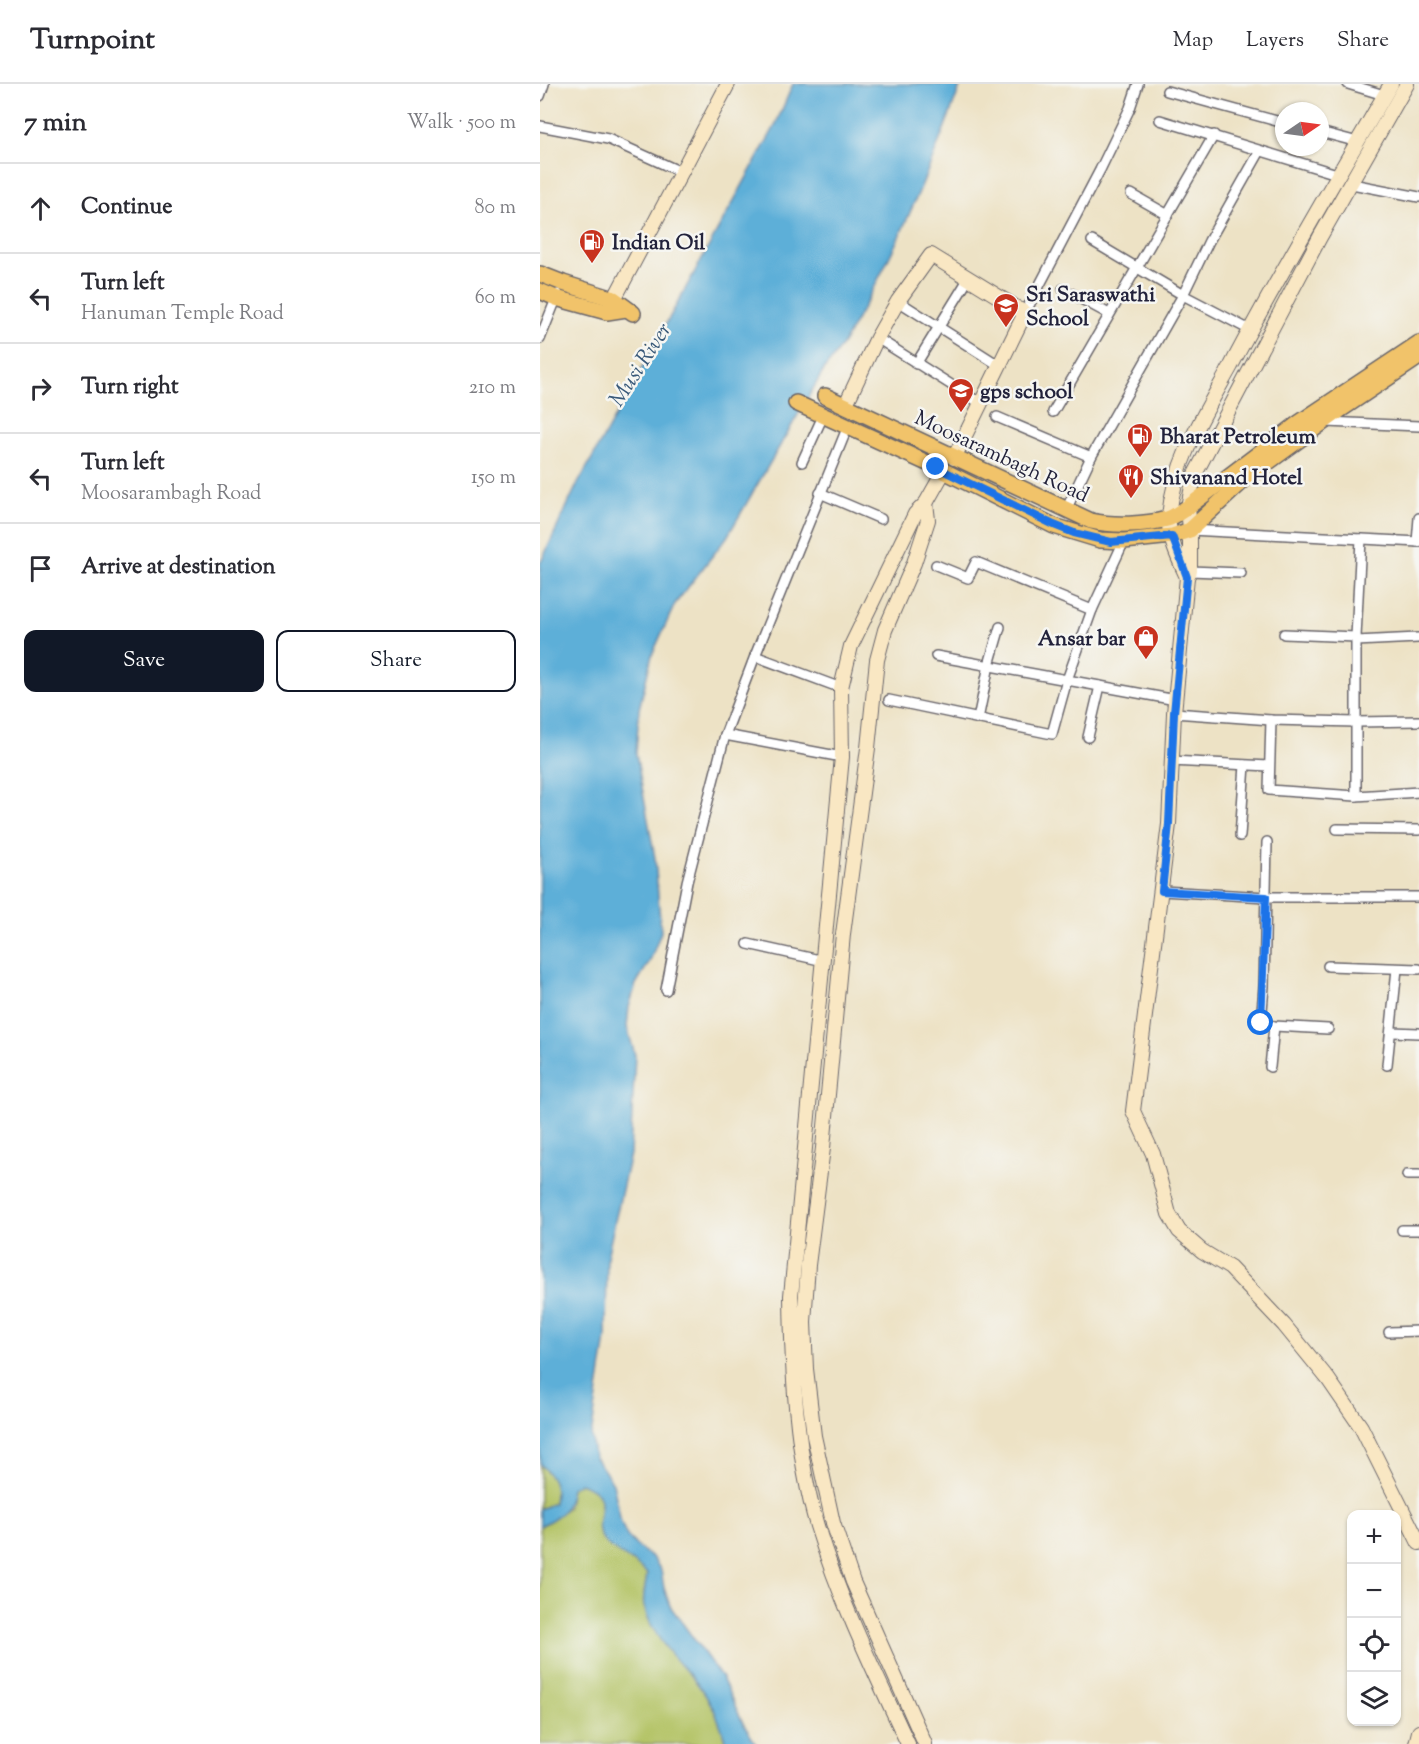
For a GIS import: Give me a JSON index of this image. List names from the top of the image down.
{
  "streets": {
    "main road": ["Moosarambagh Road"]
  },
  "water": ["Musi River"],
  "places": {
    "fuel station": ["Indian Oil", "Bharat Petroleum"],
    "school or university": ["Sri Saraswathi School", "gps school"],
    "restaurant": ["Shivanand Hotel"],
    "shop": ["Ansar bar"]
  },
  "north": "right",
  "page": {
    "header": "Turnpoint",
    "nav": ["Map", "Layers", "Share"],
    "heading": ["7 min", "Walk · 500 m"],
    "list": [
      ["Continue", "80 m"],
      ["Turn left", "Hanuman Temple Road", "60 m"],
      ["Turn right", "210 m"],
      ["Turn left", "Moosarambagh Road", "150 m"],
      "Arrive at destination"
    ],
    "buttons": ["Save", "Share"],
    "map_buttons": ["+", "−"]
  }
}
